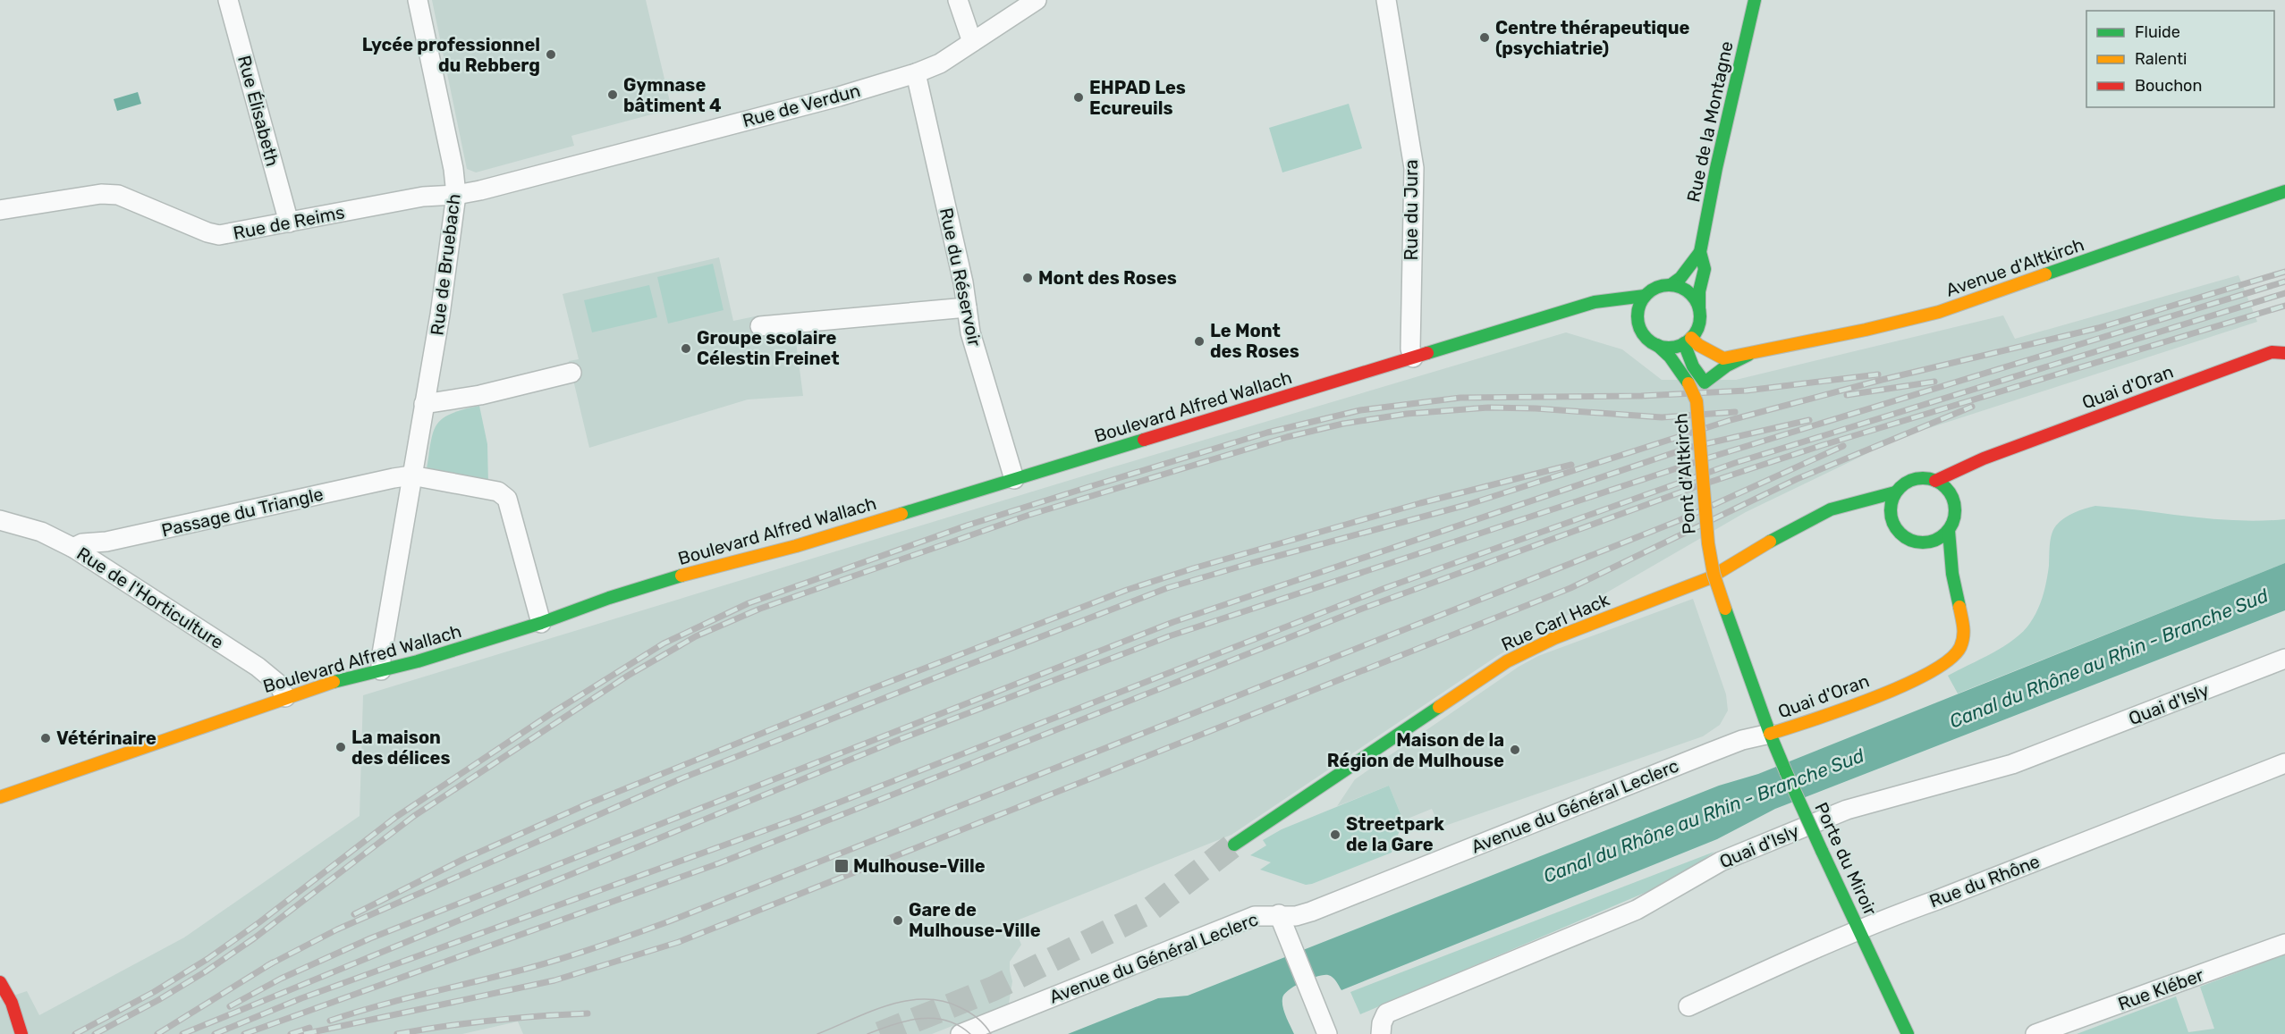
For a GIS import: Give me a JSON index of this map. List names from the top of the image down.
{
  "streets": {
    "main road": [
      "Rue de la Montagne",
      "Avenue d'Altkirch",
      "Quai d'Oran",
      "Boulevard Alfred Wallach",
      "Pont d'Altkirch",
      "Rue Carl Hack",
      "Porte du Miroir"
    ],
    "street": [
      "Rue de Verdun",
      "Rue Élisabeth",
      "Rue du Jura",
      "Rue de Reims",
      "Rue de Bruebach",
      "Rue du Réservoir",
      "Passage du Triangle",
      "Rue de l'Horticulture",
      "Quai d'Isly",
      "Avenue du Général Leclerc",
      "Rue du Rhône",
      "Rue Kléber"
    ]
  },
  "crossings": [
    ["Rue de Verdun", "Rue de Reims"],
    ["Rue de Verdun", "Rue de Bruebach"],
    ["Rue de Verdun", "Rue du Réservoir"],
    ["Rue Élisabeth", "Rue de Reims"],
    ["Rue de la Montagne", "Avenue d'Altkirch"],
    ["Rue de la Montagne", "Boulevard Alfred Wallach"],
    ["Rue du Jura", "Boulevard Alfred Wallach"],
    ["Rue de Reims", "Rue de Bruebach"],
    ["Rue de Bruebach", "Boulevard Alfred Wallach"],
    ["Rue de Bruebach", "Passage du Triangle"],
    ["Avenue d'Altkirch", "Boulevard Alfred Wallach"],
    ["Avenue d'Altkirch", "Pont d'Altkirch"],
    ["Rue du Réservoir", "Boulevard Alfred Wallach"],
    ["Quai d'Oran", "Rue Carl Hack"],
    ["Quai d'Oran", "Avenue du Général Leclerc"],
    ["Quai d'Oran", "Porte du Miroir"],
    ["Boulevard Alfred Wallach", "Rue de l'Horticulture"],
    ["Pont d'Altkirch", "Porte du Miroir"],
    ["Passage du Triangle", "Rue de l'Horticulture"],
    ["Avenue du Général Leclerc", "Porte du Miroir"],
    ["Porte du Miroir", "Rue du Rhône"]
  ],
  "water": ["Canal du Rhône au Rhin - Branche Sud"],
  "places": {
    "other": [
      "Centre thérapeutique (psychiatrie)",
      "Lycée professionnel du Rebberg",
      "Gymnase bâtiment 4",
      "EHPAD Les Ecureuils",
      "Mont des Roses",
      "Le Mont des Roses",
      "Groupe scolaire Célestin Freinet",
      "Vétérinaire",
      "La maison des délices",
      "Maison de la Région de Mulhouse",
      "Streetpark de la Gare",
      "Gare de Mulhouse-Ville"
    ],
    "transit": ["Mulhouse-Ville"]
  },
  "legend": ["Fluide", "Ralenti", "Bouchon"]
}
